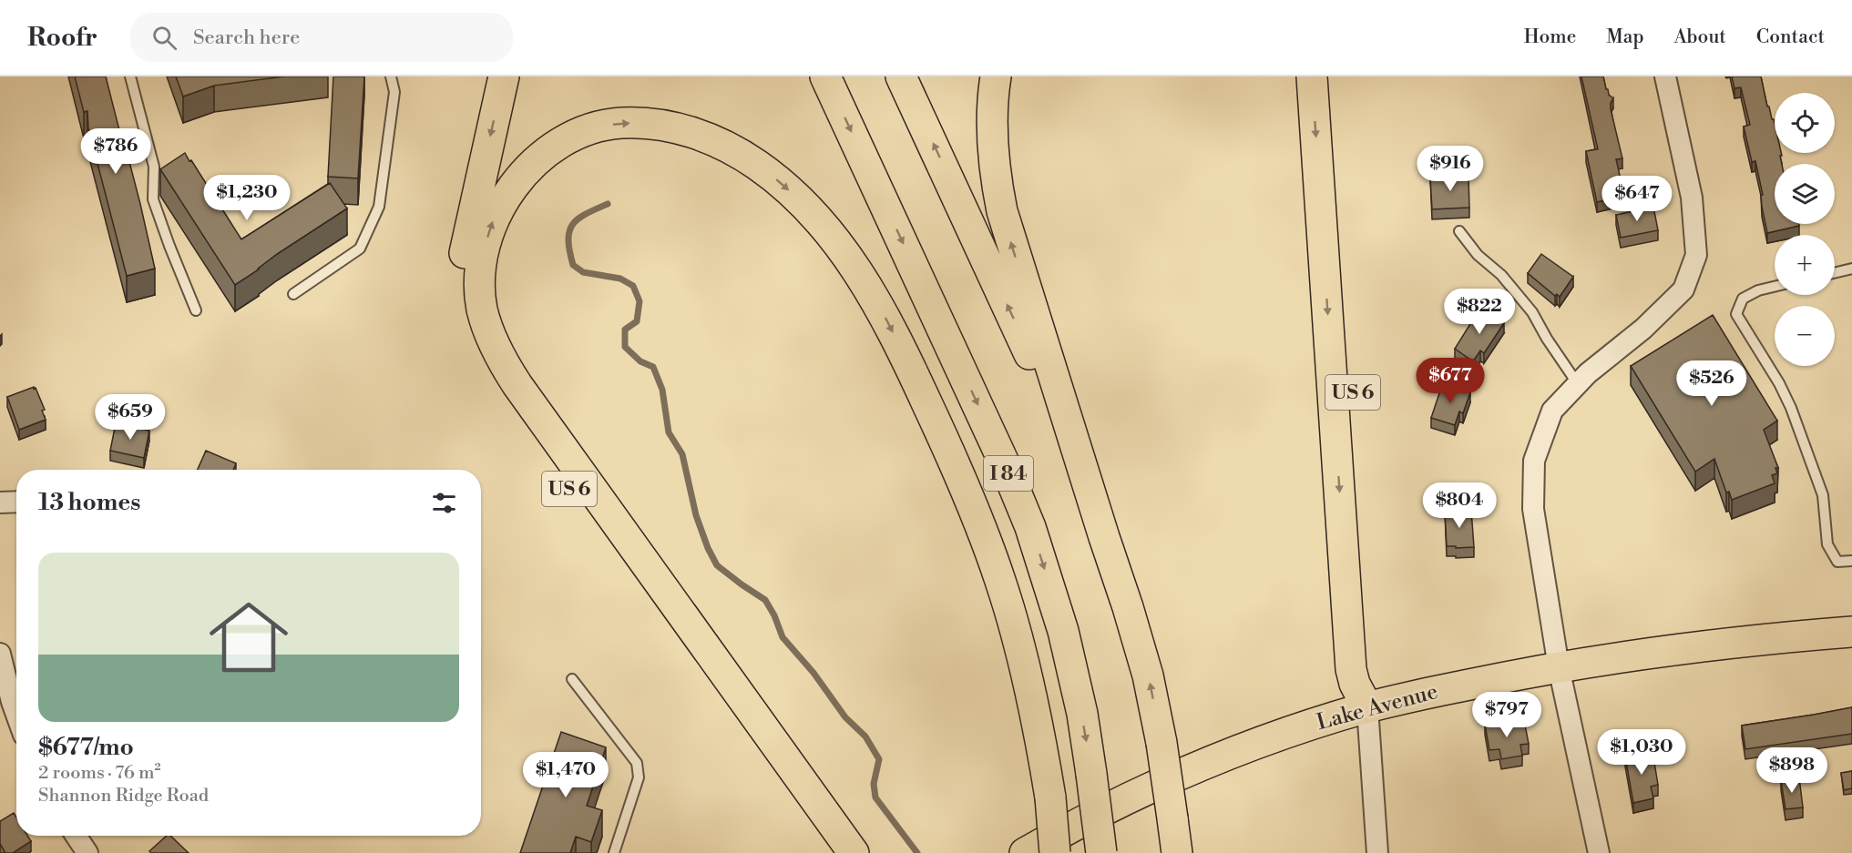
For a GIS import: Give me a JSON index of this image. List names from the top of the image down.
{
  "streets": {
    "main road": ["US 6", "I 84", "Lake Avenue"]
  },
  "crossings": [
    ["US 6", "Lake Avenue"]
  ],
  "page": {
    "header": "Roofr",
    "search": "Search here",
    "nav": [
      "Home",
      "Map",
      "About",
      "Contact"
    ],
    "map_buttons": ["+", "−"],
    "price": [
      "$786",
      "$916",
      "$1,230",
      "$647",
      "$822",
      "$677",
      "$526",
      "$659",
      "$804",
      "$797",
      "$1,030",
      "$898",
      "$1,470"
    ],
    "heading": "13 homes",
    "list": [
      {
        "name": "$677/mo",
        "note": "2 rooms · 76 m² · Shannon Ridge Road"
      }
    ]
  }
}
